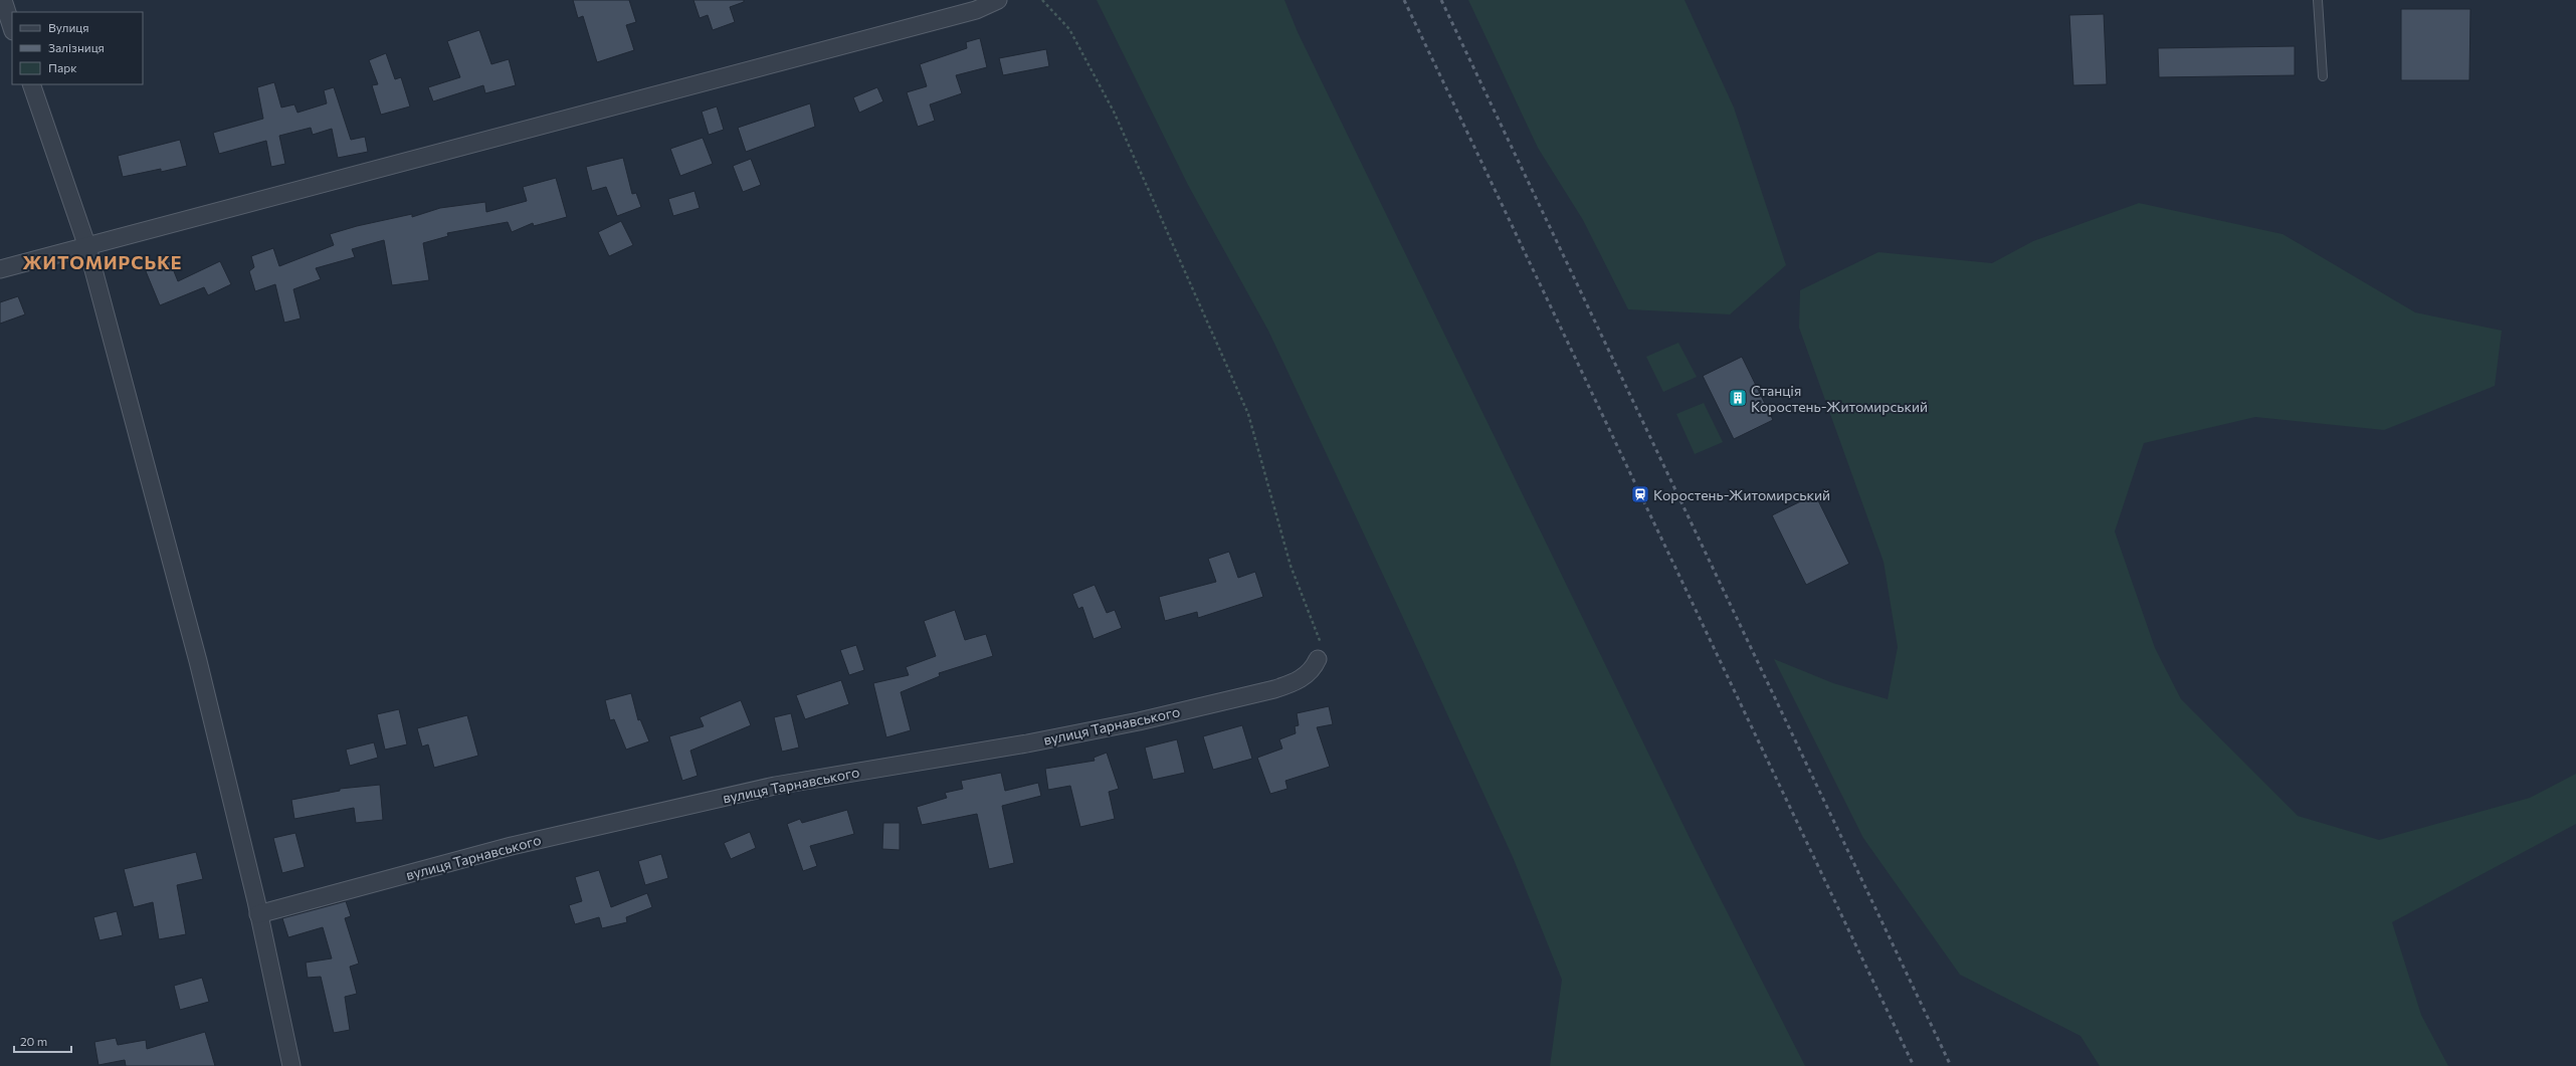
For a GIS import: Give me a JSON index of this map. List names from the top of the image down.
{
  "streets": {
    "street": ["вулиця Тарнавського"]
  },
  "districts": ["ЖИТОМИРСЬКЕ"],
  "places": {
    "building": ["Станція Коростень-Житомирський"],
    "station": ["Коростень-Житомирський"]
  },
  "legend": ["Вулиця", "Залізниця", "Парк"],
  "scale_bar": "20 m"
}
